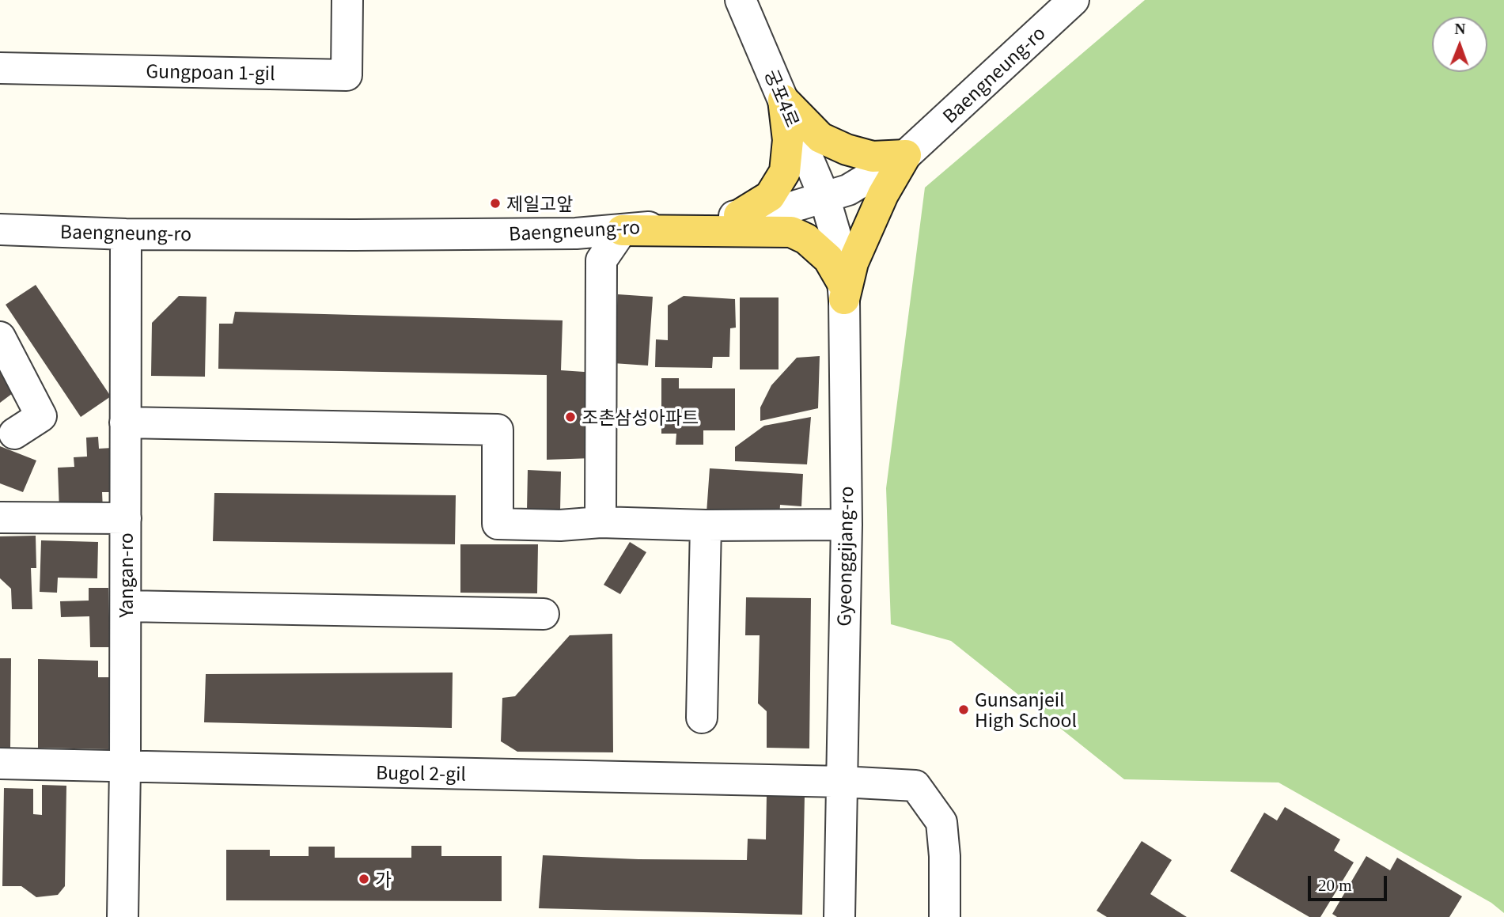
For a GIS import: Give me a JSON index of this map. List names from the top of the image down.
{
  "streets": {
    "street": [
      "Gungpoan 1-gil",
      "Baengneung-ro",
      "궁포4로",
      "Gyeonggijang-ro",
      "Yangan-ro",
      "Bugol 2-gil"
    ]
  },
  "crossings": [
    ["Baengneung-ro", "궁포4로"],
    ["Baengneung-ro", "Gyeonggijang-ro"],
    ["Baengneung-ro", "Yangan-ro"],
    ["궁포4로", "Gyeonggijang-ro"],
    ["Gyeonggijang-ro", "Bugol 2-gil"],
    ["Yangan-ro", "Bugol 2-gil"]
  ],
  "places": [
    "제일고앞",
    "조촌삼성아파트",
    "Gunsanjeil High School",
    "가"
  ],
  "scale_bar": "20 m",
  "north": "top"
}
